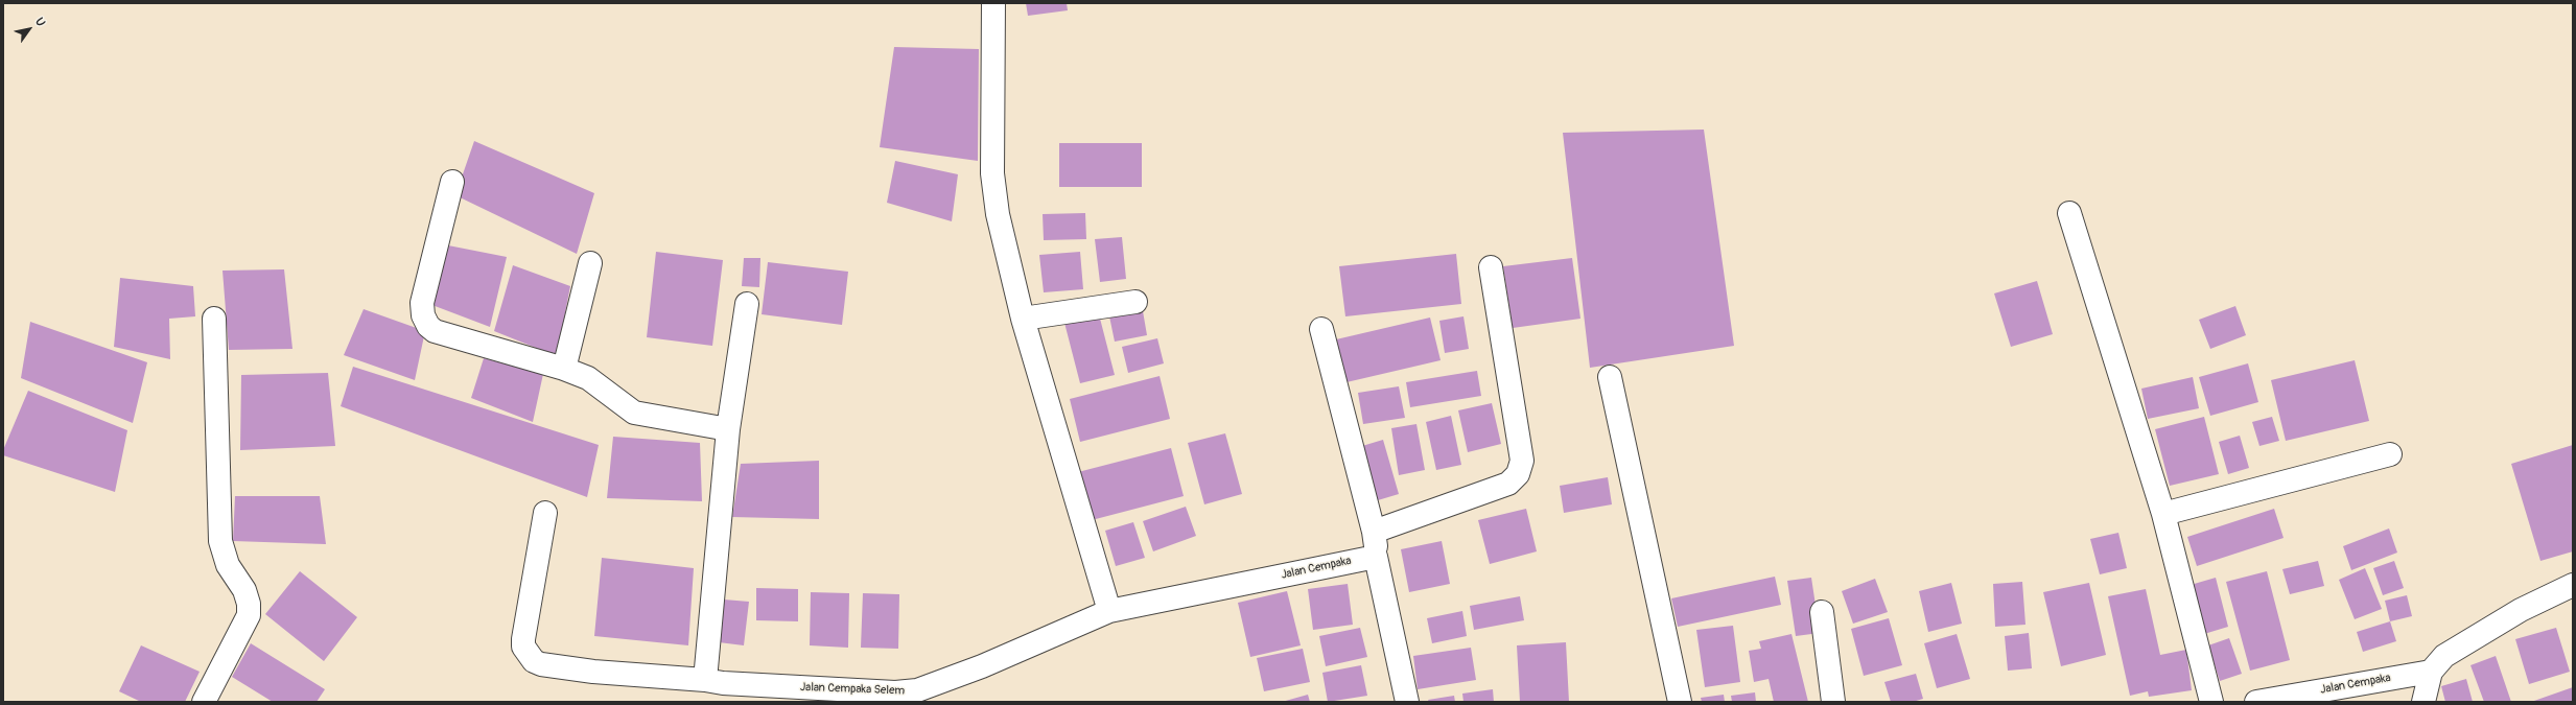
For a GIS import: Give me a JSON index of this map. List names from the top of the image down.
{
  "streets": {
    "street": ["Jalan Cempaka", "Jalan Cempaka Selem"]
  },
  "crossings": [
    ["Jalan Cempaka", "Jalan Cempaka Selem"]
  ],
  "north": "top right"
}
